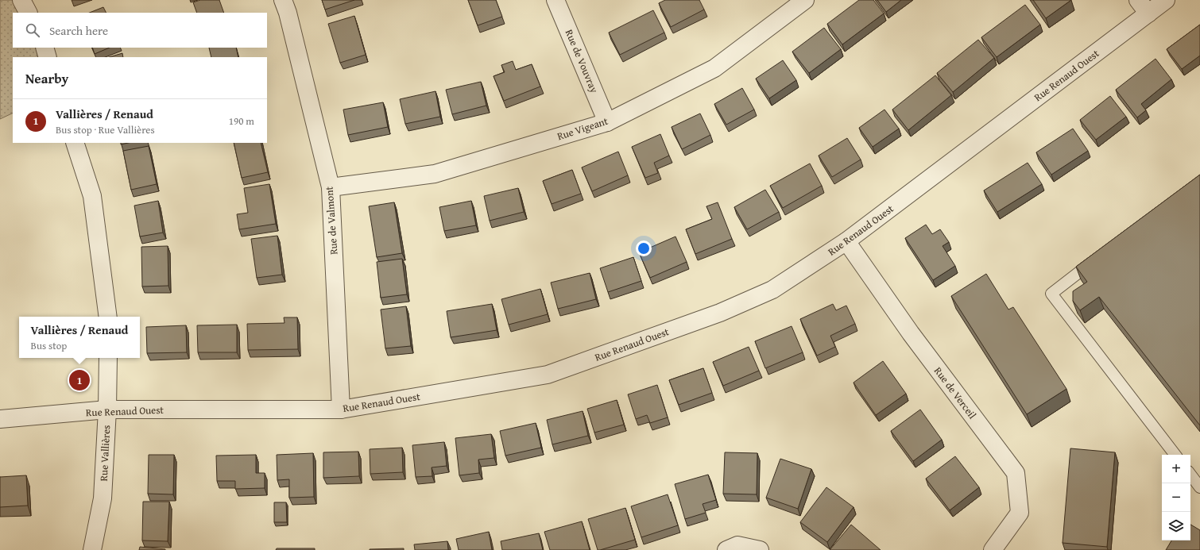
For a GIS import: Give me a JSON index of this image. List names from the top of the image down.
{
  "streets": {
    "street": [
      "Rue de Vouvray",
      "Rue Renaud Ouest",
      "Rue Vigeant",
      "Rue de Valmont",
      "Rue de Verceil",
      "Rue Vallières"
    ]
  },
  "crossings": [
    ["Rue de Vouvray", "Rue Vigeant"],
    ["Rue Renaud Ouest", "Rue de Valmont"],
    ["Rue Renaud Ouest", "Rue de Verceil"],
    ["Rue Renaud Ouest", "Rue Vallières"],
    ["Rue Vigeant", "Rue de Valmont"]
  ],
  "page": {
    "search": "Search here",
    "heading": "Nearby",
    "list": [
      {
        "mark": "1",
        "name": "Vallières / Renaud",
        "note": "Bus stop · Rue Vallières",
        "value": "190 m"
      }
    ],
    "popup": ["Vallières / Renaud", "Bus stop"],
    "pins": "1",
    "map_buttons": ["+", "−"]
  }
}
